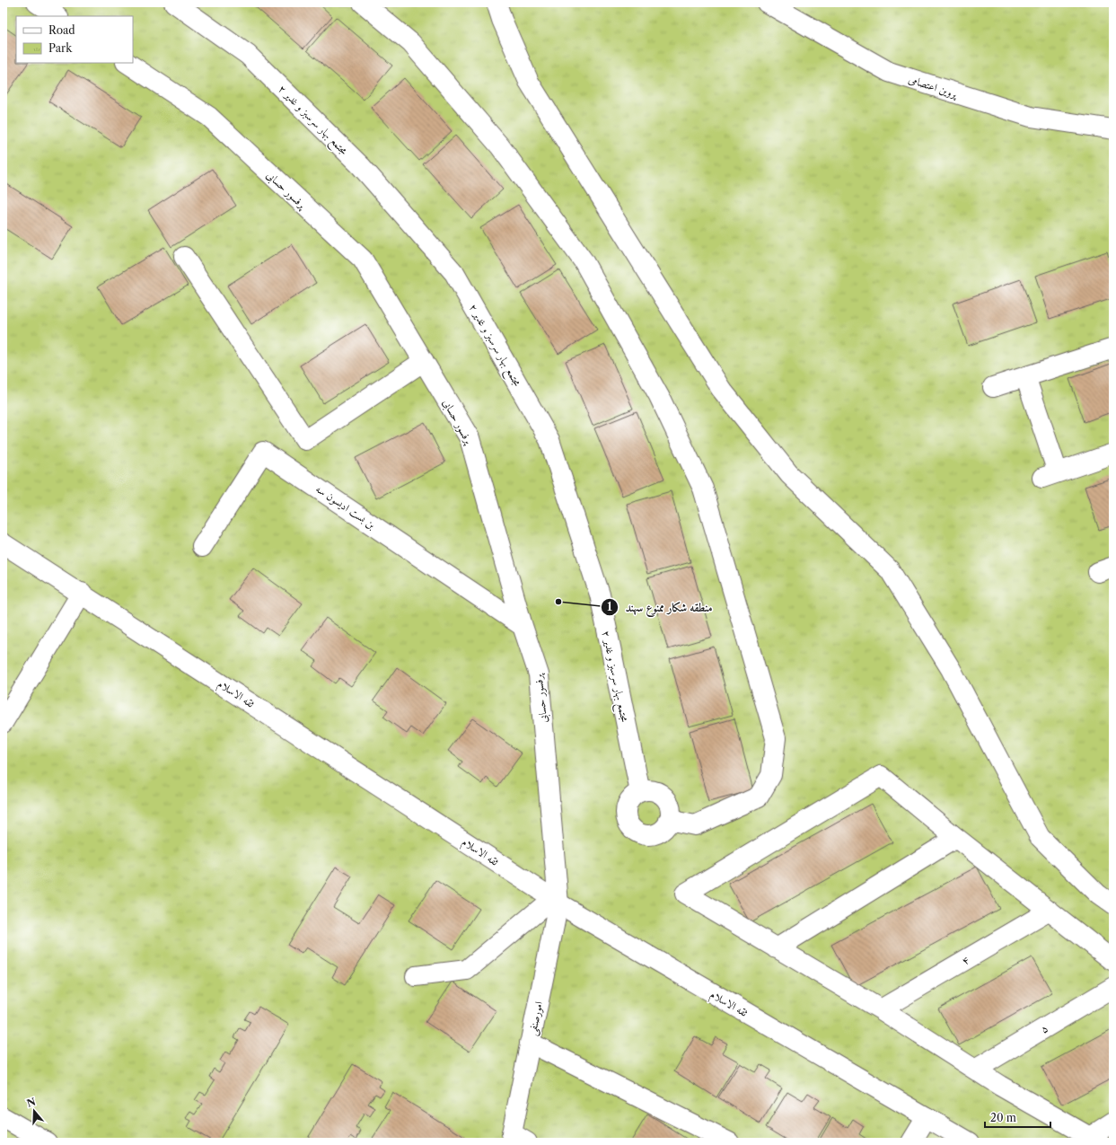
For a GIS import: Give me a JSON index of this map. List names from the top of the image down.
{
  "streets": {
    "street": [
      "پروین اعتصامی",
      "مجتمع بهار سرسبز و غدیر ۲",
      "پرفسور حسابی",
      "بن بست ادیسون سه",
      "ثقه الاسلام",
      "۴",
      "امورصنفی",
      "۵"
    ]
  },
  "crossings": [
    ["پرفسور حسابی", "بن بست ادیسون سه"],
    ["پرفسور حسابی", "ثقه الاسلام"],
    ["پرفسور حسابی", "امورصنفی"],
    ["ثقه الاسلام", "امورصنفی"]
  ],
  "places": ["منطقه شکار ممنوع سهند"],
  "legend": ["Road", "Park"],
  "scale_bar": "20 m",
  "north": "top"
}
